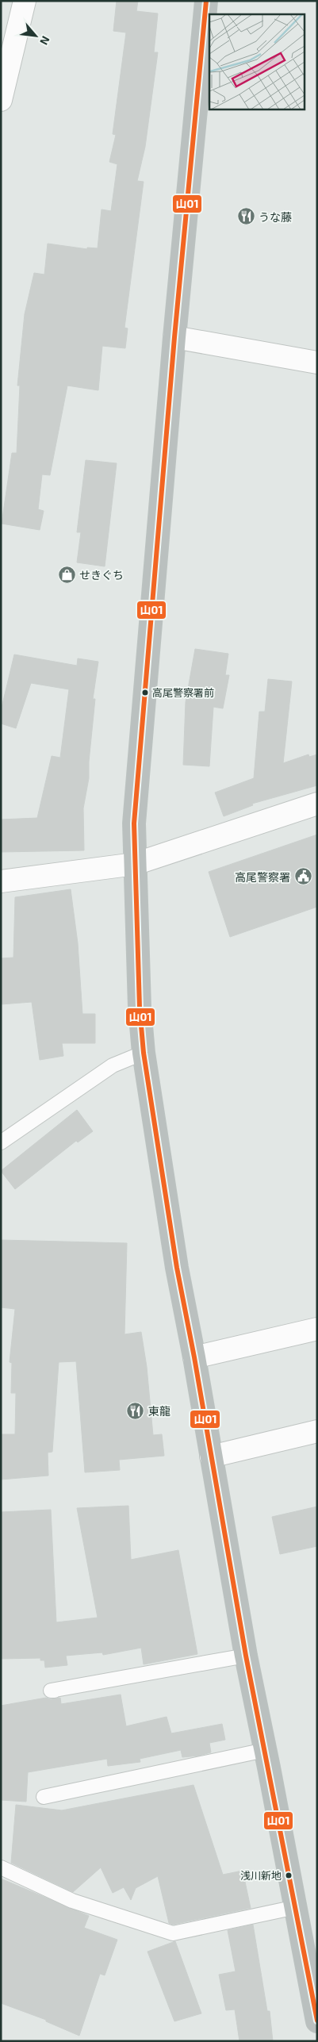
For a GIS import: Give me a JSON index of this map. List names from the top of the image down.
{
  "places": {
    "restaurant": ["うな藤", "東龍"],
    "shop": ["せきぐち"],
    "other": ["高尾警察署前", "浅川新地"],
    "public building": ["高尾警察署"]
  },
  "lines": ["transit line 山01"],
  "north": "bottom right"
}
